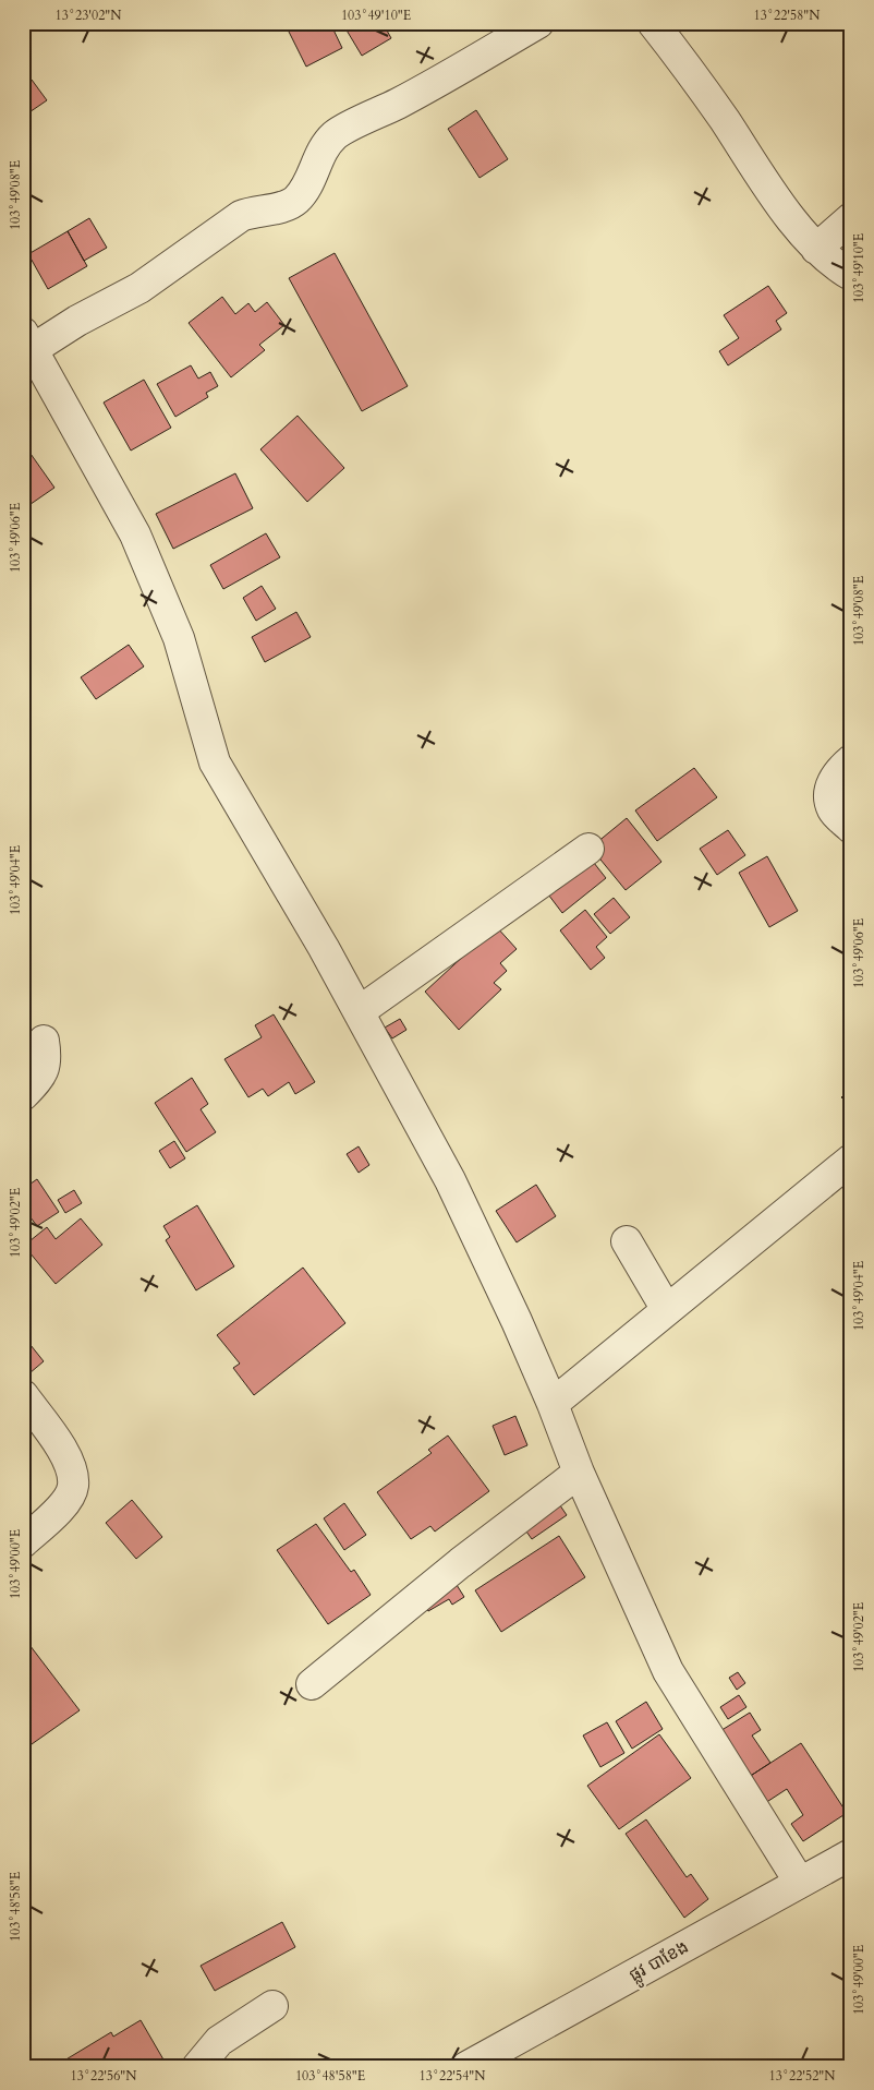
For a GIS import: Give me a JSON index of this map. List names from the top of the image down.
{
  "streets": {
    "street": ["ផ្លូវ បាខែង"]
  },
  "coordinates": [
    "13°23'02\"N",
    "103°49'10\"E",
    "13°22'58\"N",
    "103°49'08\"E",
    "103°49'06\"E",
    "103°49'04\"E",
    "103°49'02\"E",
    "103°49'00\"E",
    "103°48'58\"E",
    "13°22'56\"N",
    "13°22'54\"N",
    "13°22'52\"N"
  ]
}
